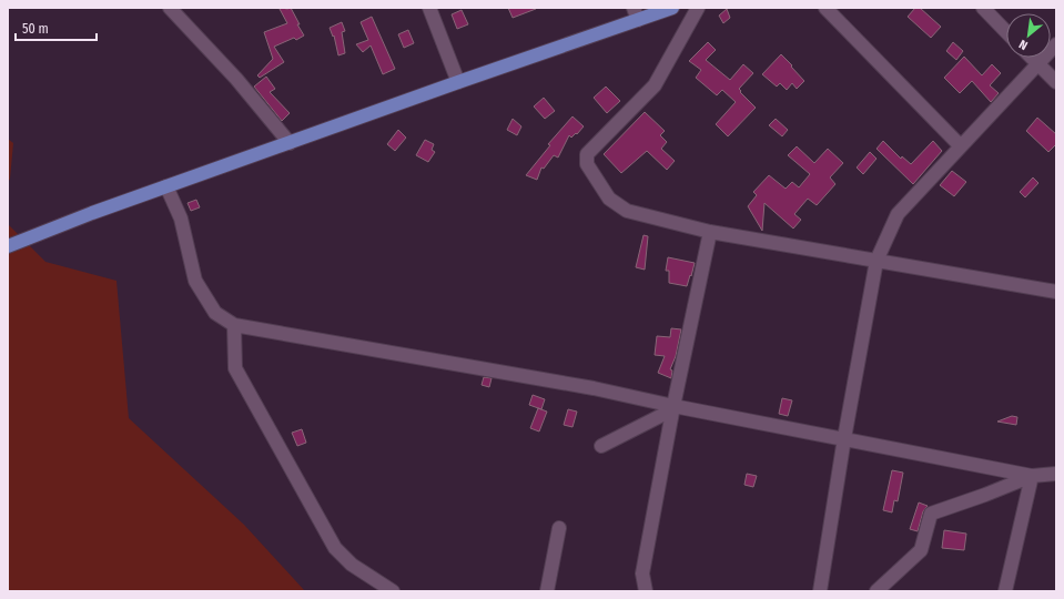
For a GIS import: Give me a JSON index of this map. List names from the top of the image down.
{
  "scale_bar": "50 m",
  "north": "bottom left"
}
